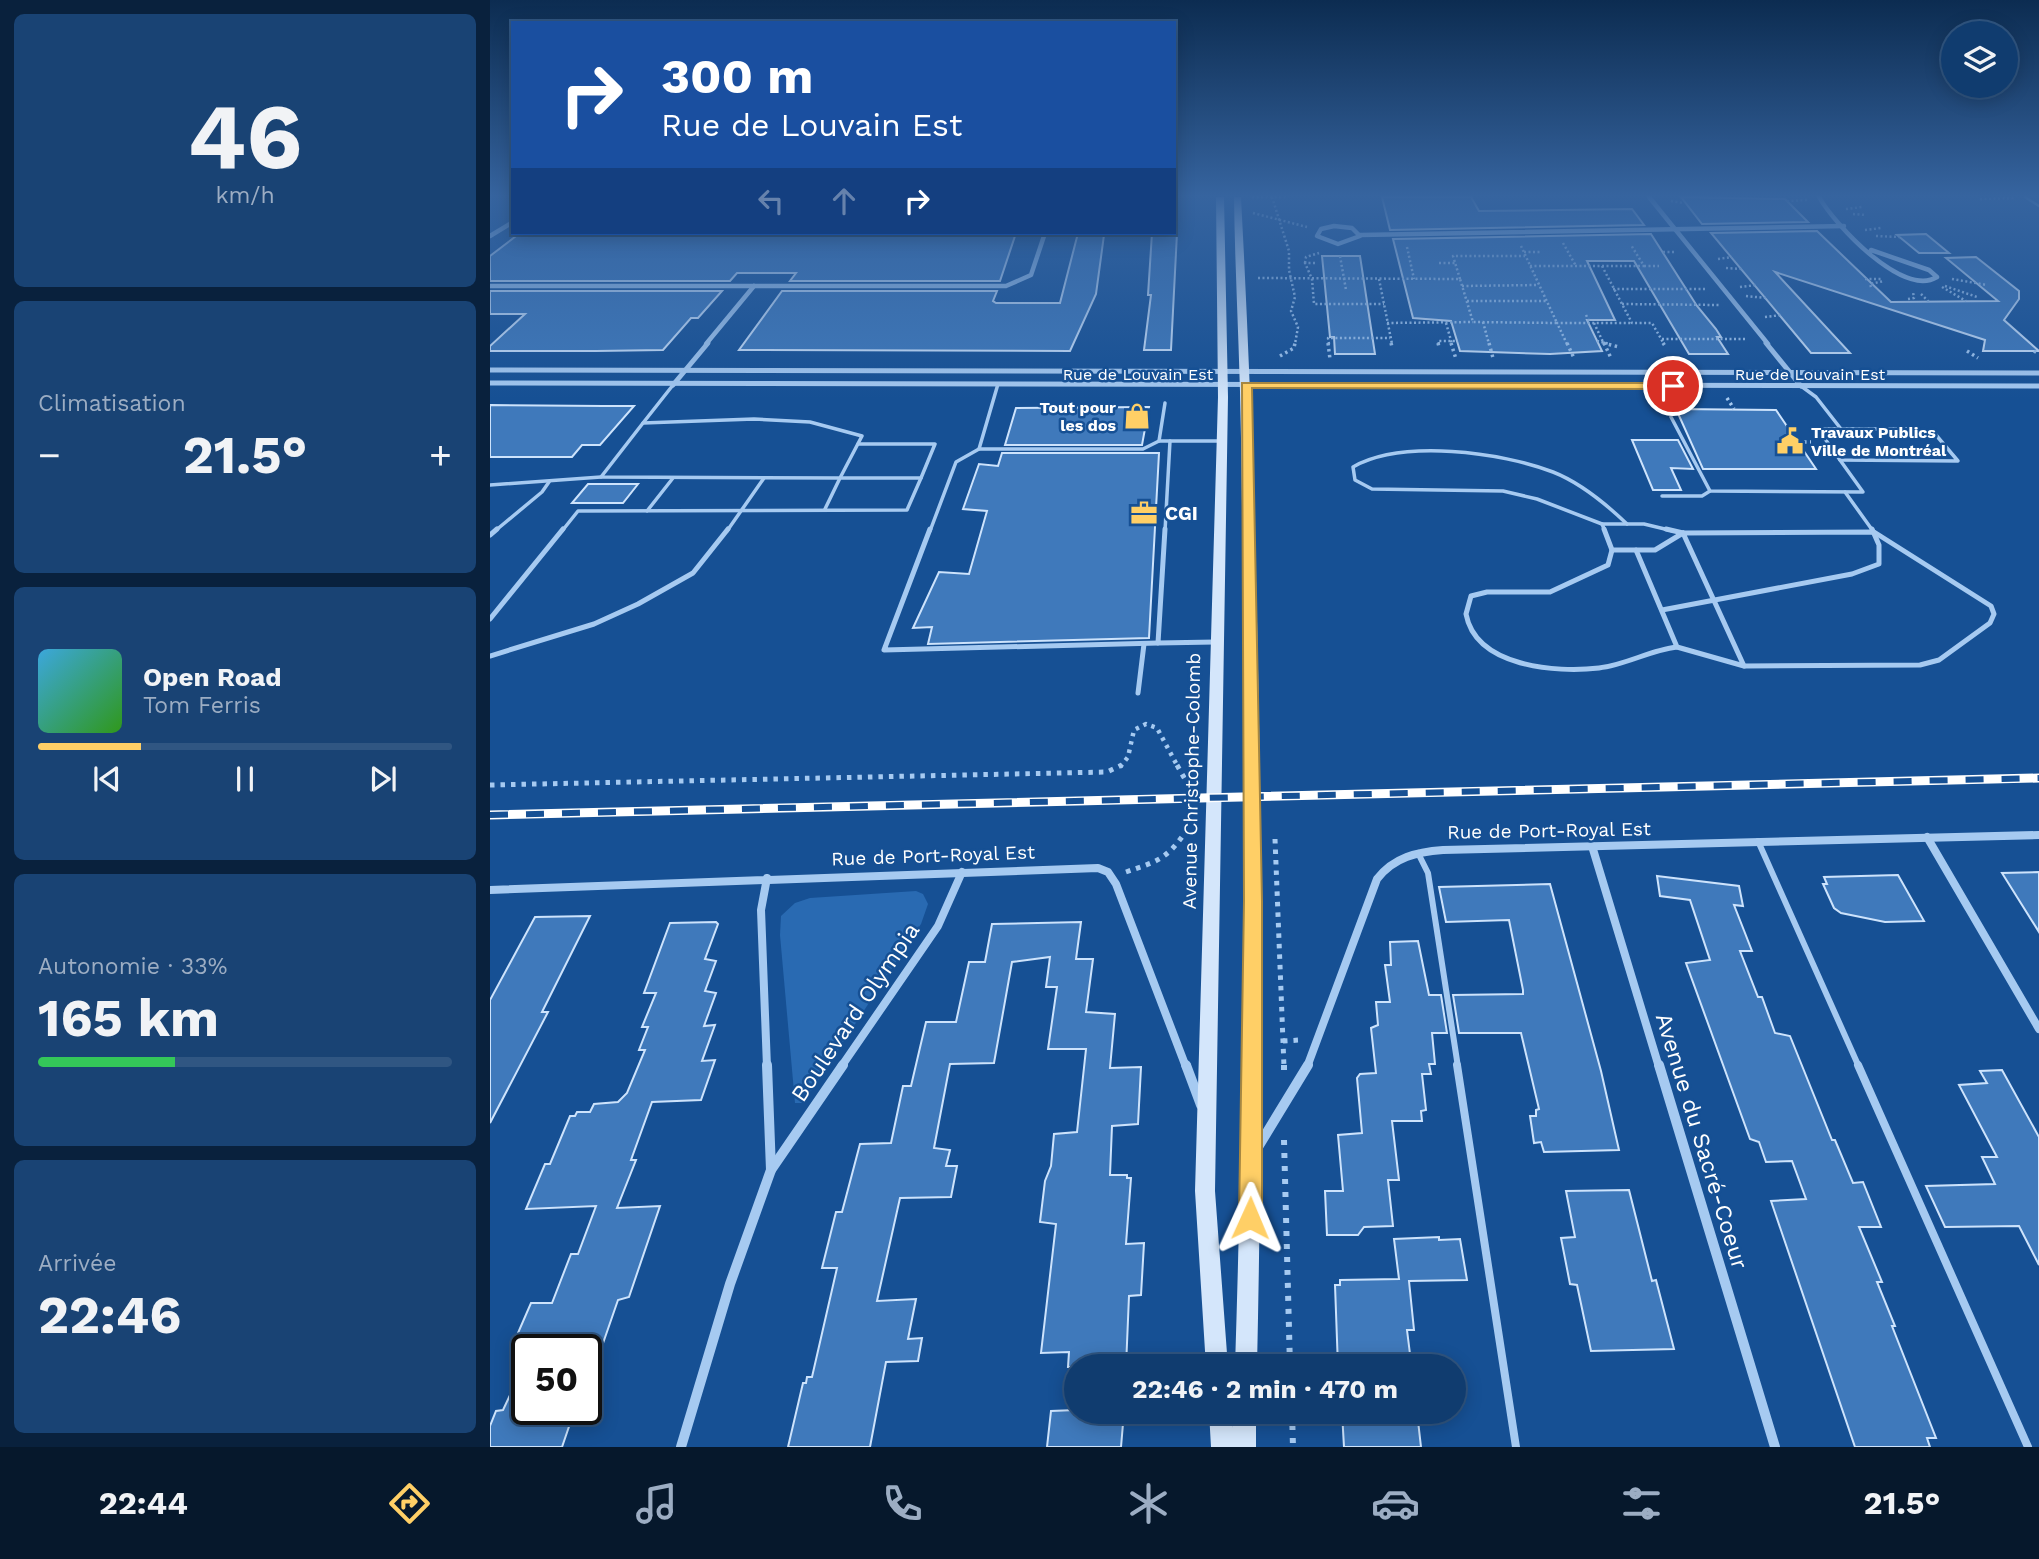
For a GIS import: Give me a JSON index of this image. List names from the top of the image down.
{
  "streets": {
    "main road": ["Avenue Christophe-Colomb"],
    "street": [
      "Rue de Louvain Est",
      "Rue de Port-Royal Est",
      "Boulevard Olympia",
      "Avenue du Sacré-Coeur"
    ]
  },
  "crossings": [
    ["Rue de Louvain Est", "Avenue Christophe-Colomb"],
    ["Avenue Christophe-Colomb", "Rue de Port-Royal Est"],
    ["Rue de Port-Royal Est", "Boulevard Olympia"],
    ["Rue de Port-Royal Est", "Avenue du Sacré-Coeur"]
  ],
  "places": {
    "shop": ["Tout pour les dos"],
    "public building": ["Travaux Publics Ville de Montréal"],
    "office": ["CGI"]
  },
  "page": {
    "tile": [
      ["46", "km/h"],
      "Climatisation",
      ["Autonomie · 33%", "165 km"],
      ["Arrivée", "22:46"]
    ],
    "turn": ["300 m", "Rue de Louvain Est"],
    "heat": ["−", "21.5°", "+"],
    "song": ["Open Road", "Tom Ferris"],
    "limit": "50",
    "trip": "22:46 · 2 min · 470 m",
    "tabs": ["22:44", "21.5°"]
  }
}
